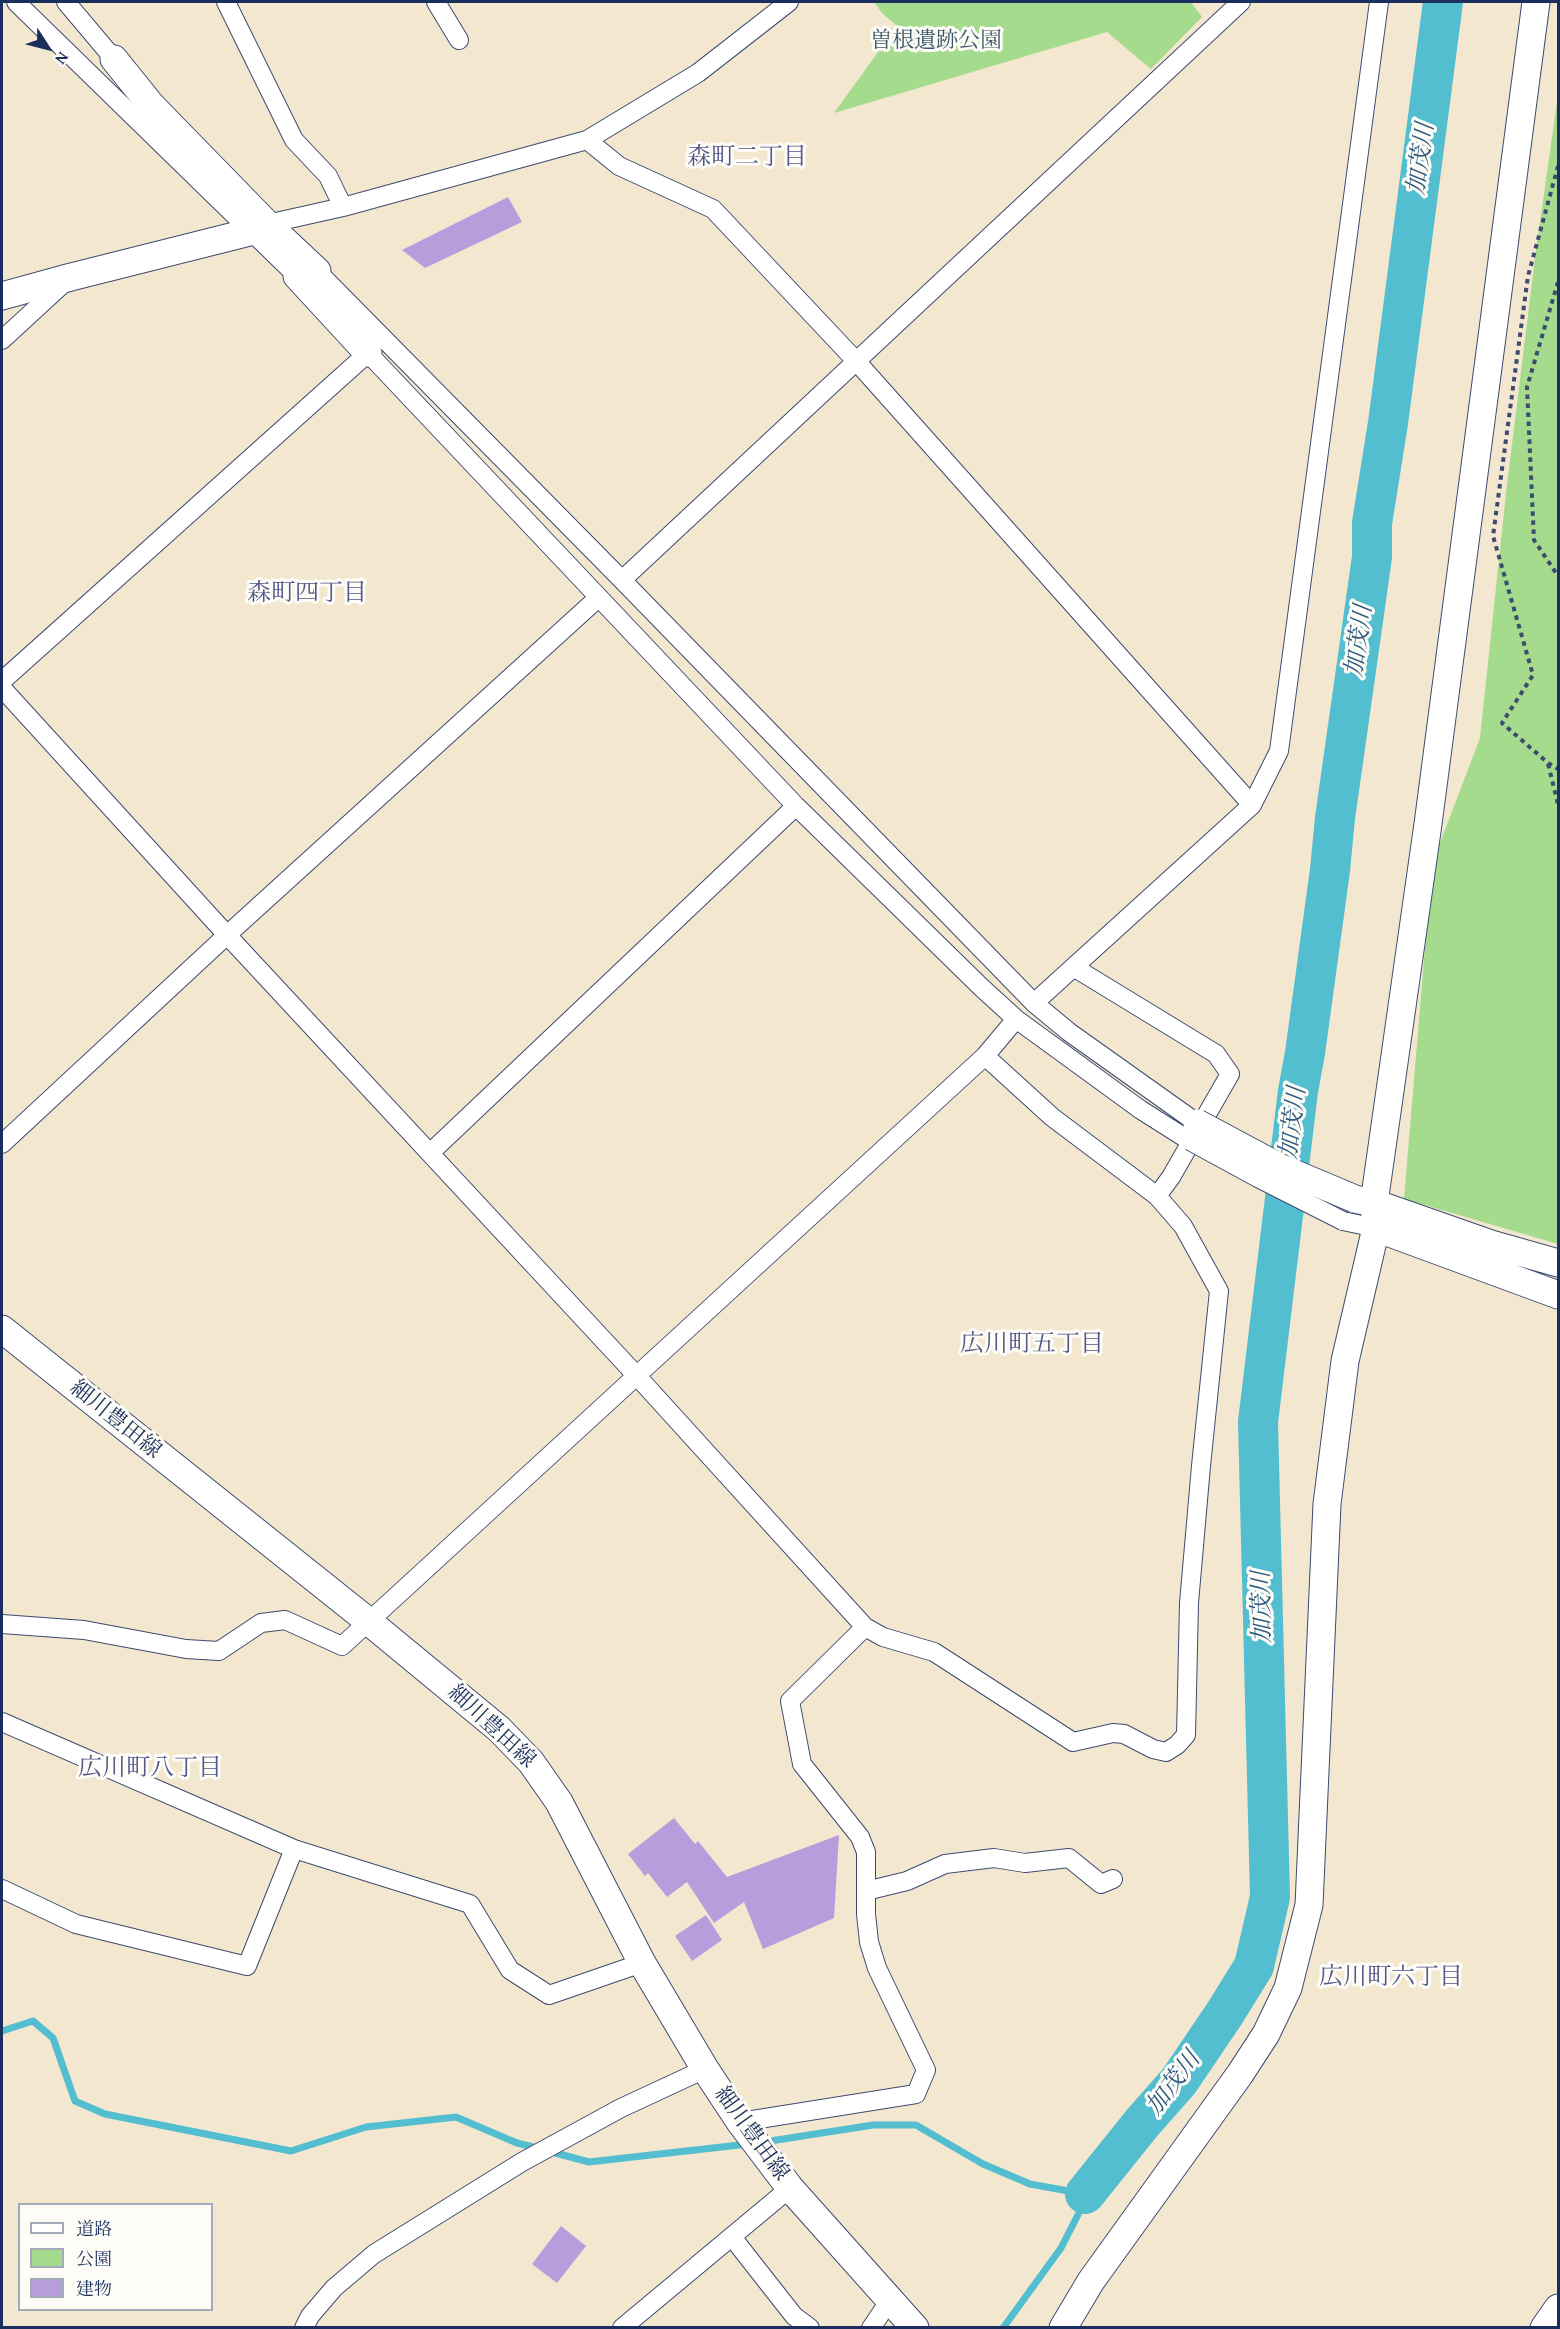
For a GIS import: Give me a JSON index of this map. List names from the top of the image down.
{
  "streets": {
    "street": ["細川豊田線"]
  },
  "districts": [
    "森町二丁目",
    "森町四丁目",
    "広川町五丁目",
    "広川町八丁目",
    "広川町六丁目"
  ],
  "water": ["加茂川"],
  "parks": ["曽根遺跡公園"],
  "legend": ["道路", "公園", "建物"],
  "north": "bottom right"
}
